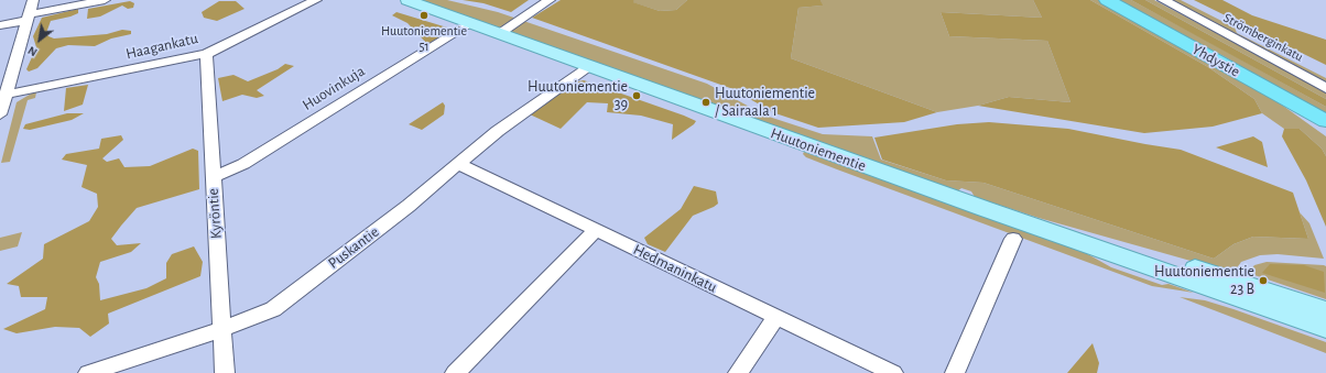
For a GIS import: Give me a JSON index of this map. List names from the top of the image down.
{
  "streets": {
    "highway": ["Yhdystie"],
    "main road": ["Huutoniementie"],
    "street": [
      "Strömberginkatu",
      "Haagankatu",
      "Huovinkuja",
      "Kyröntie",
      "Puskantie",
      "Hedmaninkatu"
    ]
  },
  "crossings": [
    ["Haagankatu", "Kyröntie"],
    ["Huovinkuja", "Huutoniementie"],
    ["Huovinkuja", "Kyröntie"],
    ["Huutoniementie", "Puskantie"],
    ["Kyröntie", "Puskantie"],
    ["Puskantie", "Hedmaninkatu"]
  ],
  "places": [
    "Huutoniementie 51",
    "Huutoniementie 39",
    "Huutoniementie / Sairaala 1",
    "Huutoniementie 23 B"
  ],
  "north": "bottom left"
}
